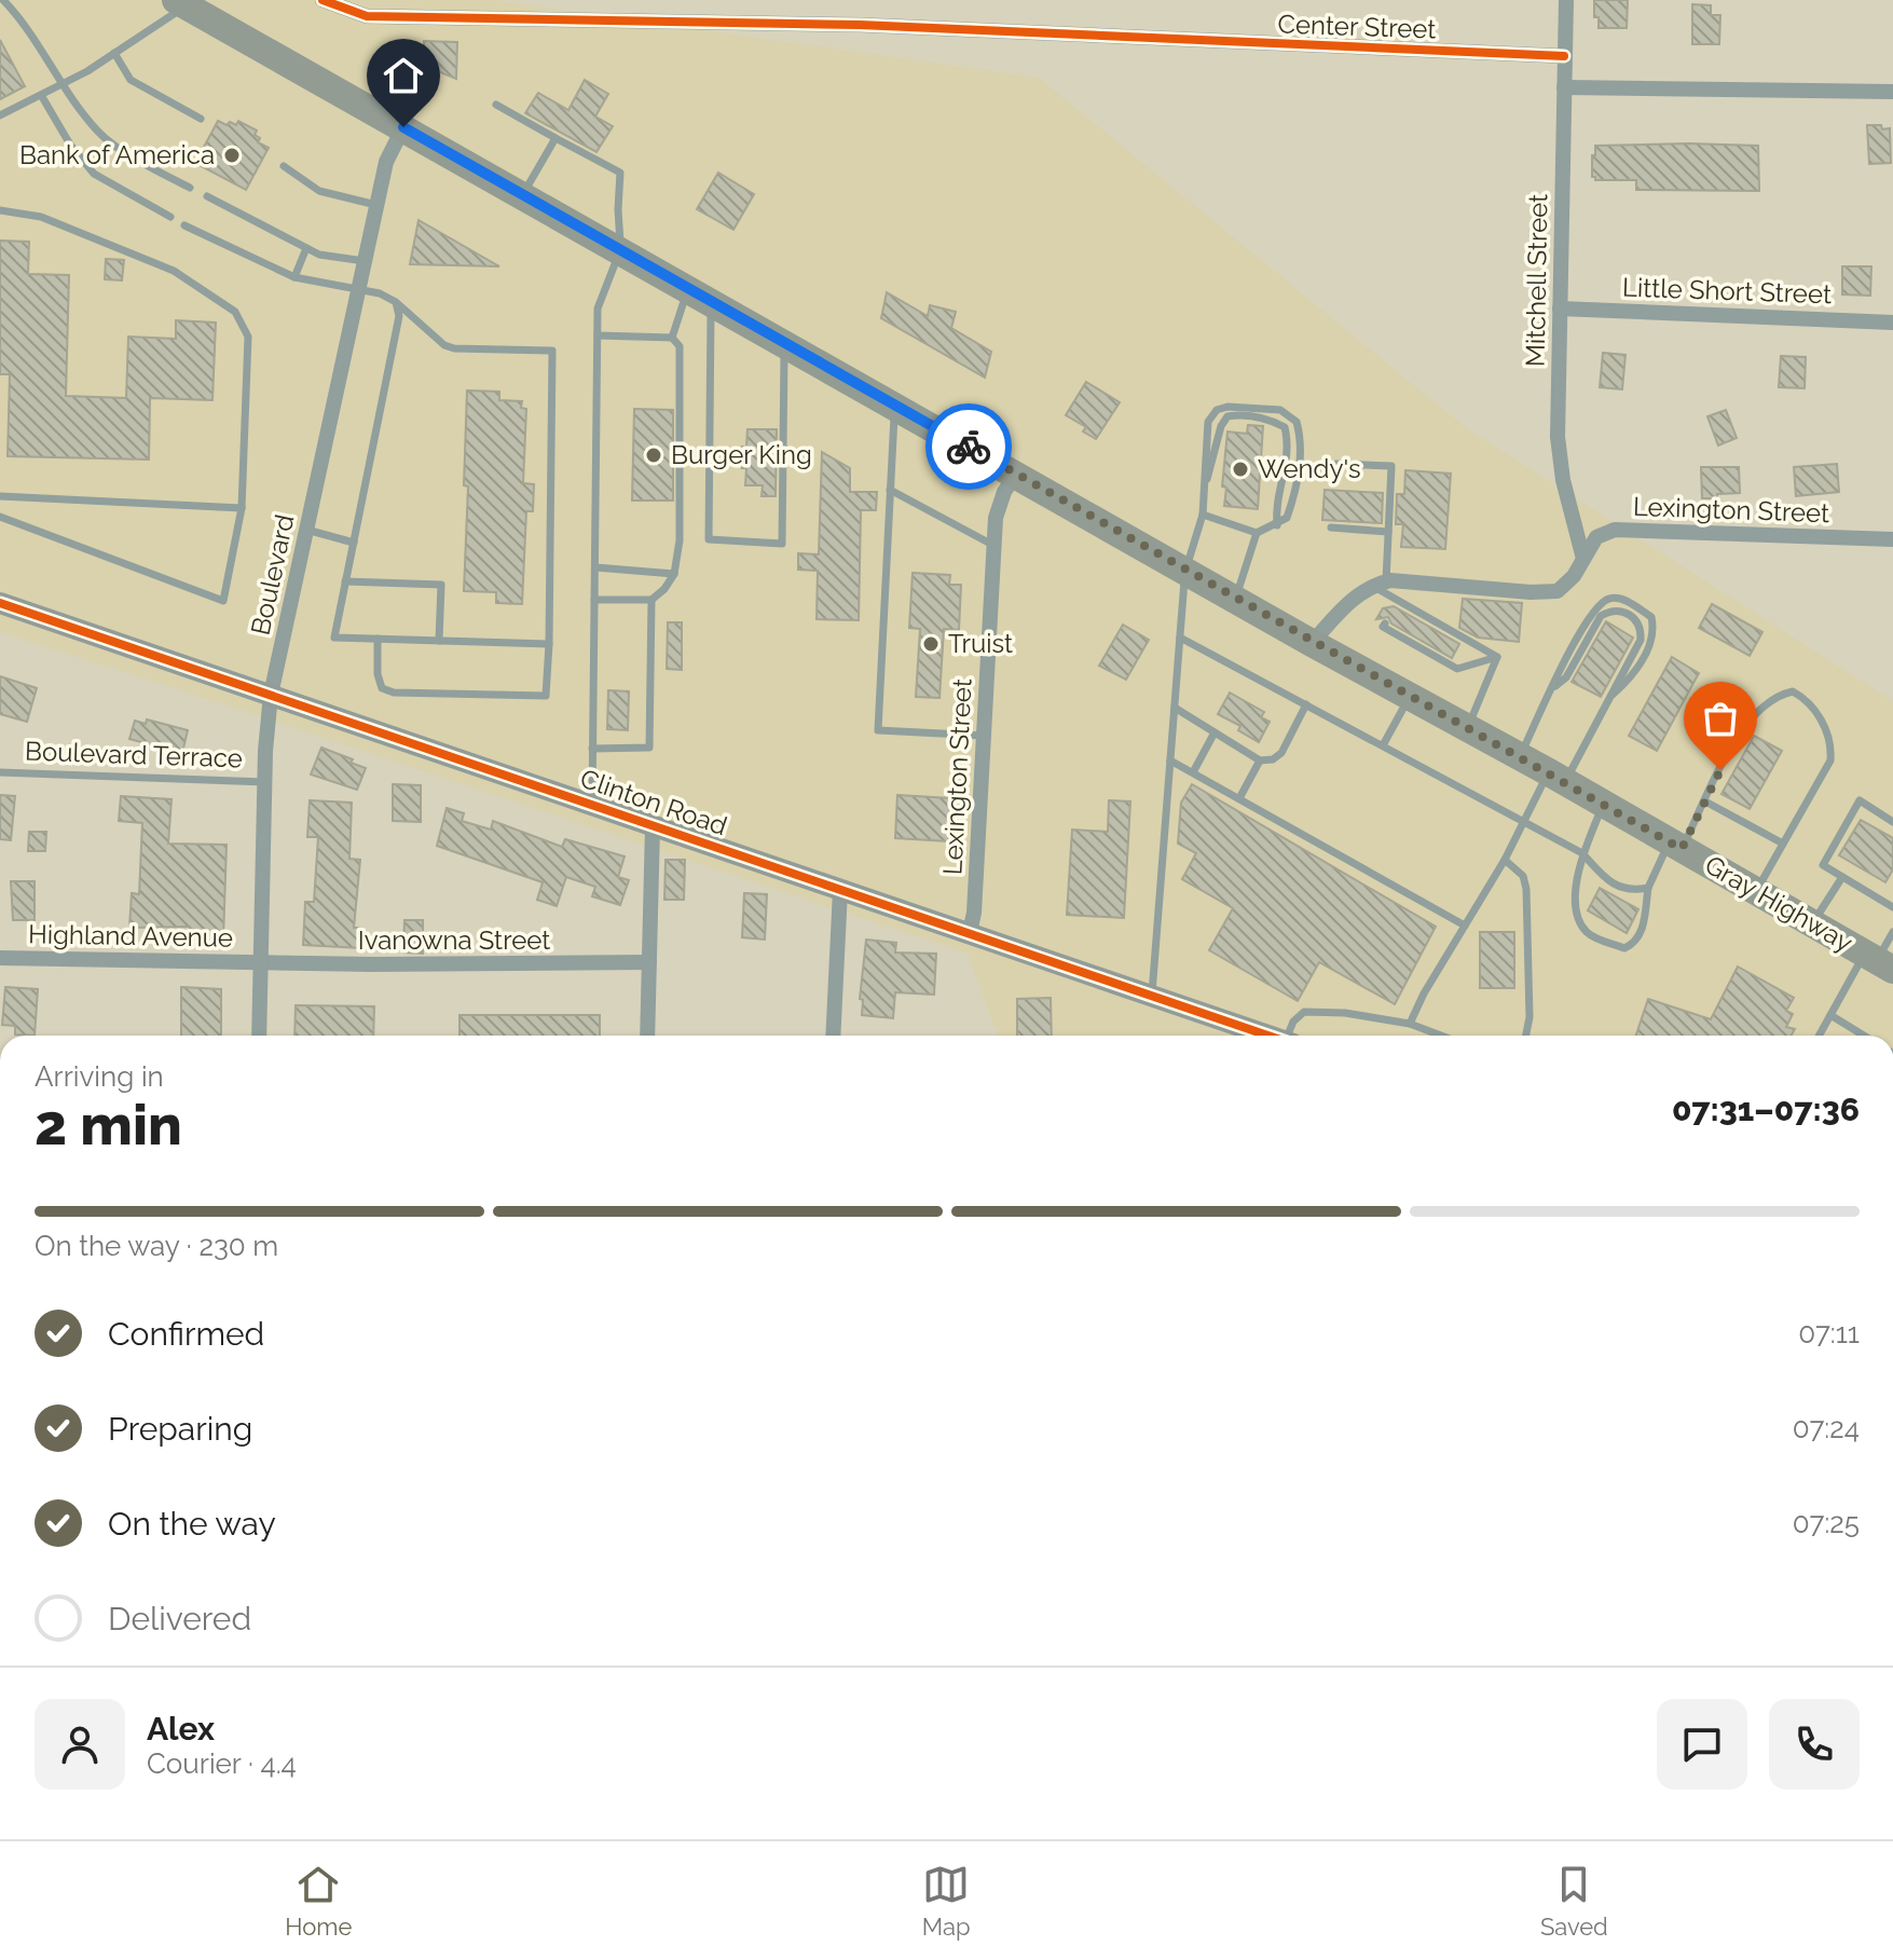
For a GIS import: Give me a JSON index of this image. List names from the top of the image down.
{
  "streets": {
    "highway": ["Gray Highway"],
    "street": [
      "Center Street",
      "Mitchell Street",
      "Little Short Street",
      "Lexington Street",
      "Boulevard",
      "Clinton Road",
      "Highland Avenue",
      "Ivanowna Street"
    ],
    "lane": ["Boulevard Terrace"]
  },
  "crossings": [
    ["Center Street", "Mitchell Street"],
    ["Mitchell Street", "Little Short Street"],
    ["Mitchell Street", "Lexington Street"],
    ["Lexington Street", "Clinton Road"],
    ["Lexington Street", "Gray Highway"],
    ["Boulevard", "Boulevard Terrace"],
    ["Boulevard", "Clinton Road"],
    ["Boulevard", "Gray Highway"],
    ["Boulevard", "Highland Avenue"],
    ["Boulevard", "Ivanowna Street"],
    ["Highland Avenue", "Ivanowna Street"]
  ],
  "places": [
    "Bank of America",
    "Burger King",
    "Wendy's",
    "Truist"
  ],
  "page": {
    "heading": ["2 min", "Arriving in", "07:31–07:36"],
    "panel": ["Alex", "Courier · 4.4"],
    "bar": "On the way · 230 m",
    "list": [
      ["Confirmed", "07:11"],
      ["Preparing", "07:24"],
      ["On the way", "07:25"],
      "Delivered"
    ],
    "tabs": ["Home", "Map", "Saved"]
  }
}
